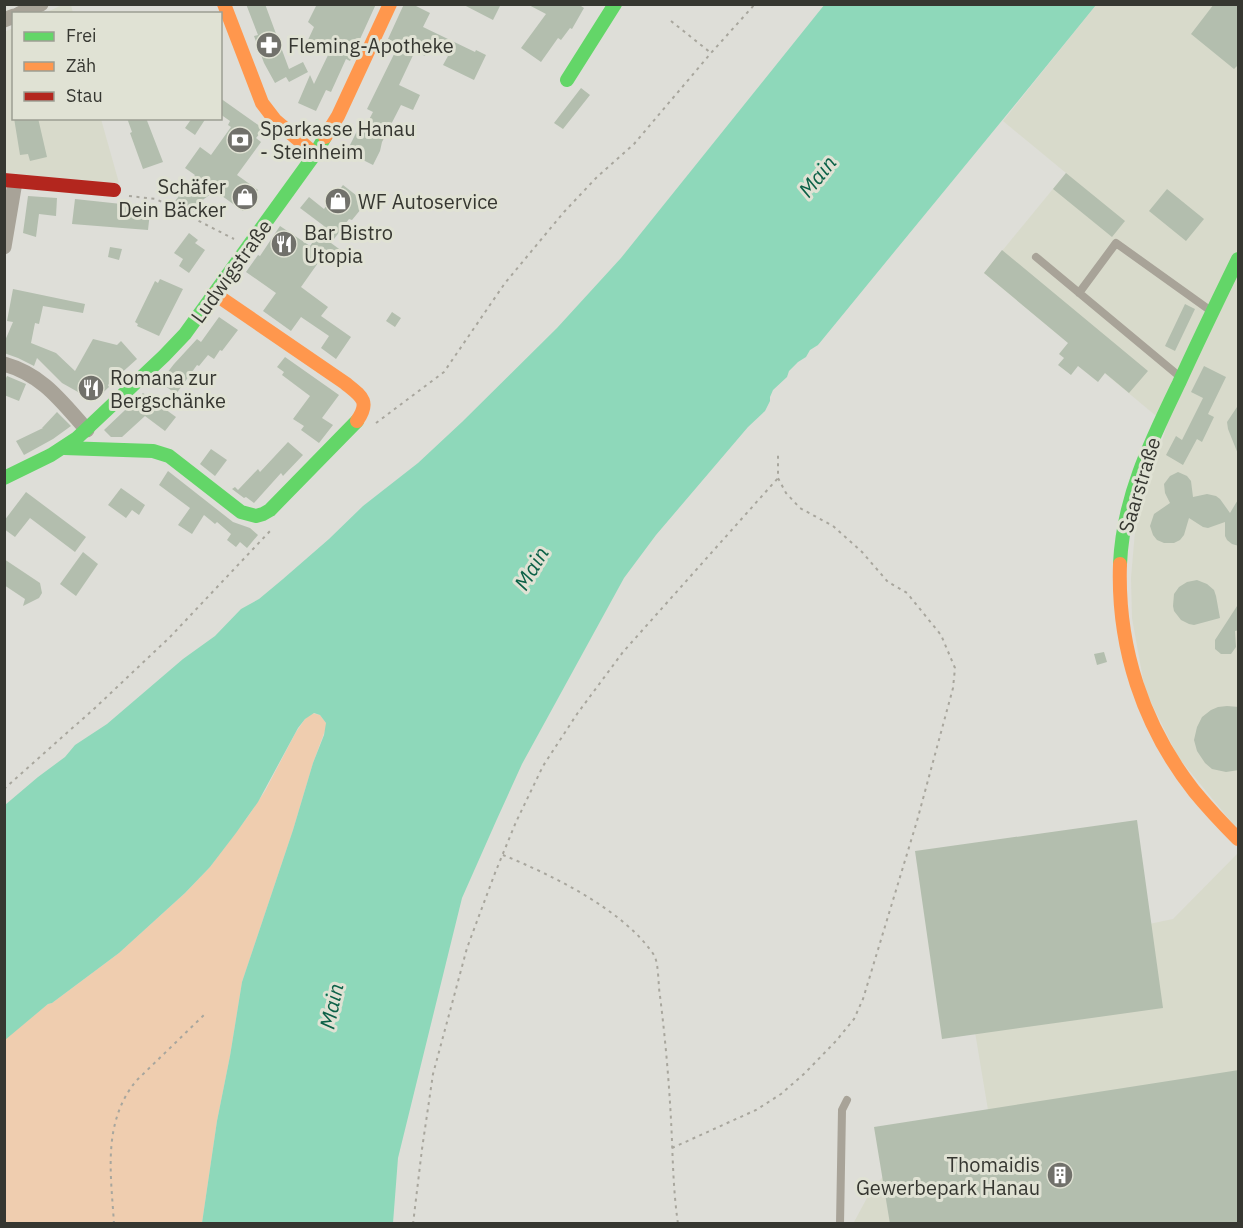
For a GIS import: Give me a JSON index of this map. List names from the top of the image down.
{
  "streets": {
    "street": ["Ludwigstraße", "Saarstraße"]
  },
  "water": ["Main"],
  "places": {
    "pharmacy": ["Fleming-Apotheke"],
    "bank": ["Sparkasse Hanau - Steinheim"],
    "shop": ["Schäfer Dein Bäcker", "WF Autoservice"],
    "restaurant": ["Bar Bistro Utopia", "Romana zur Bergschänke"],
    "building": ["Thomaidis Gewerbepark Hanau"]
  },
  "legend": ["Frei", "Zäh", "Stau"]
}
